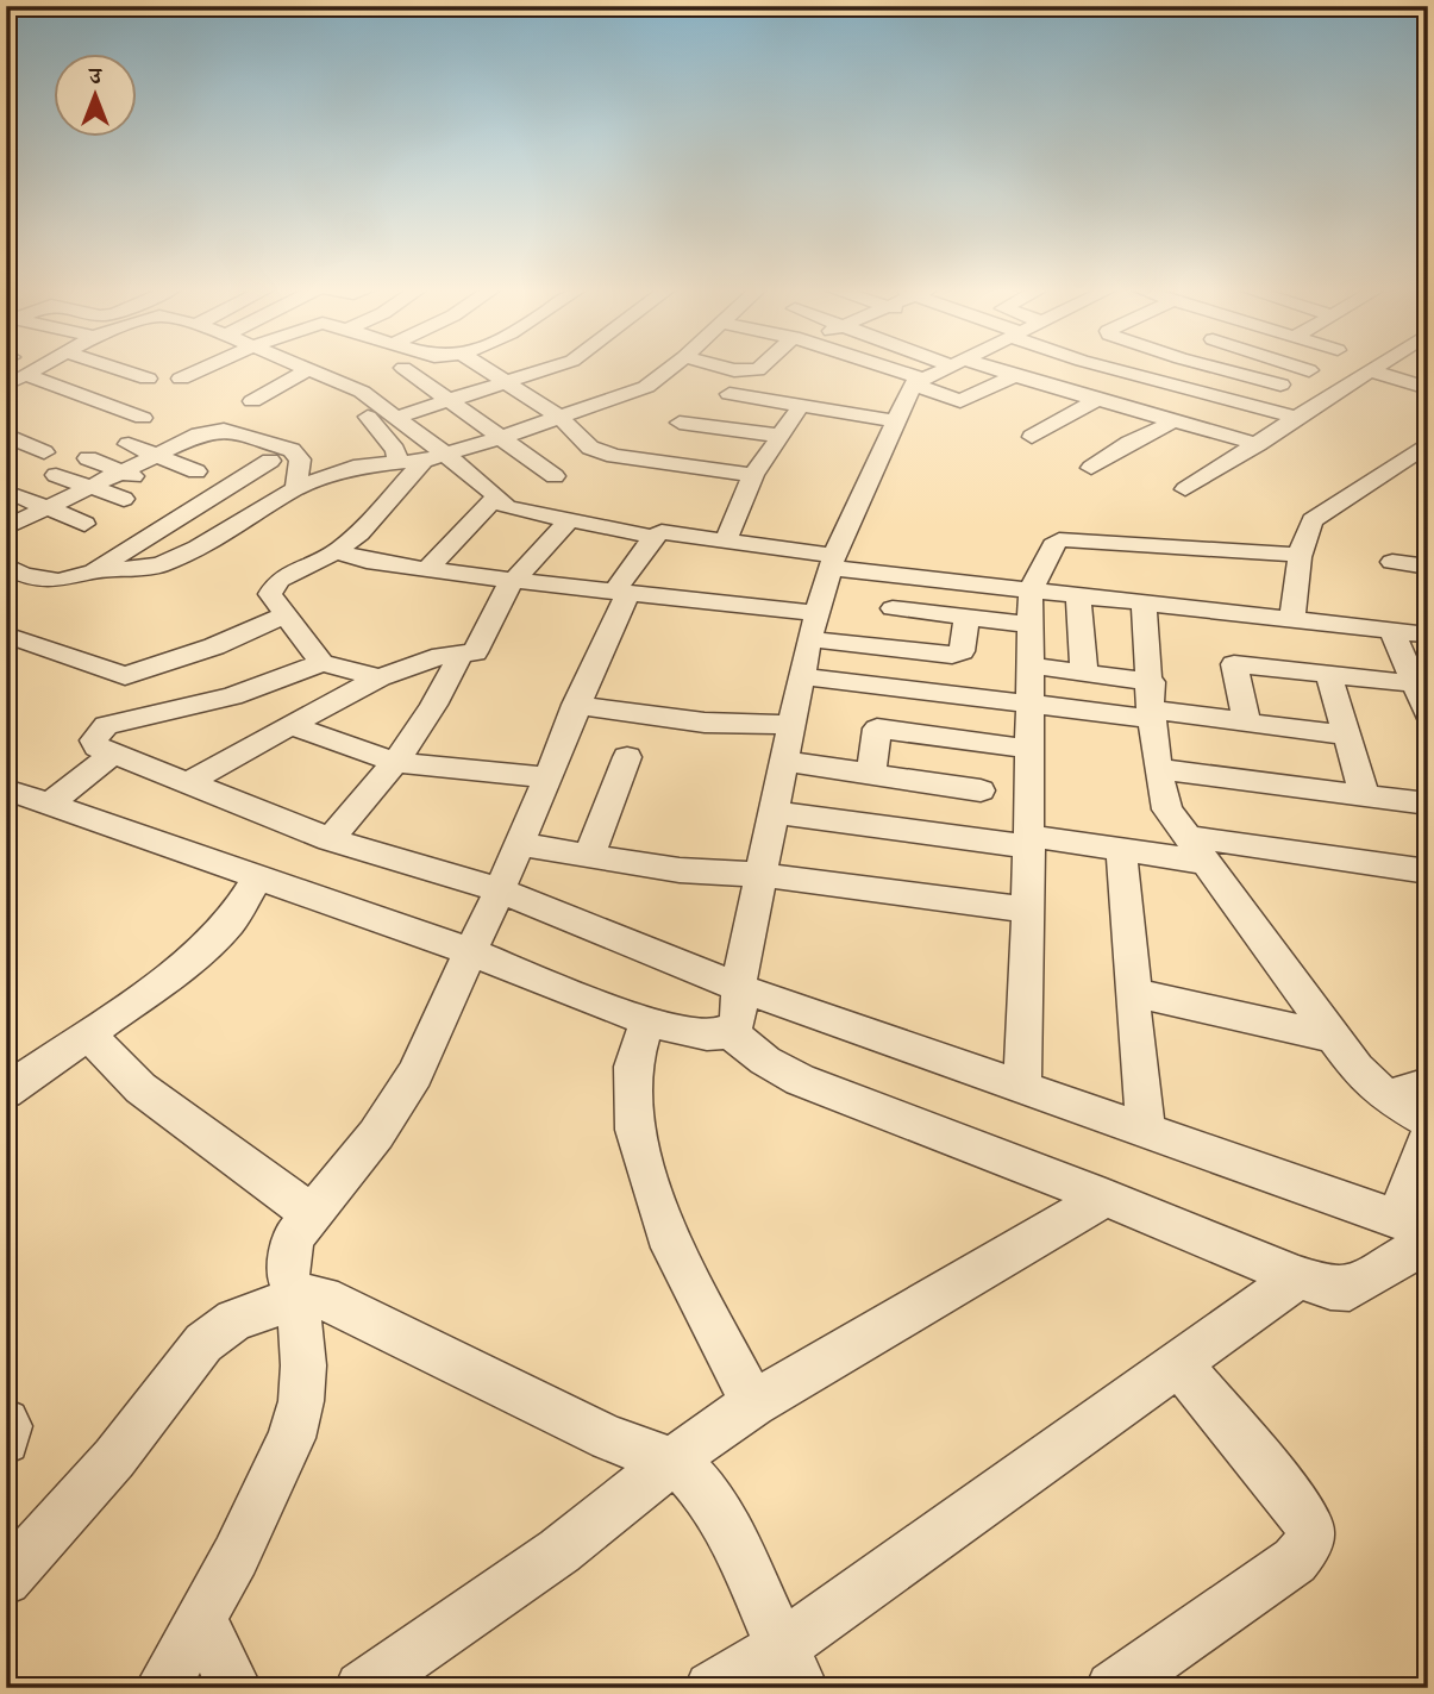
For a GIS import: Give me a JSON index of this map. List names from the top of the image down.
{
  "north": "top"
}
